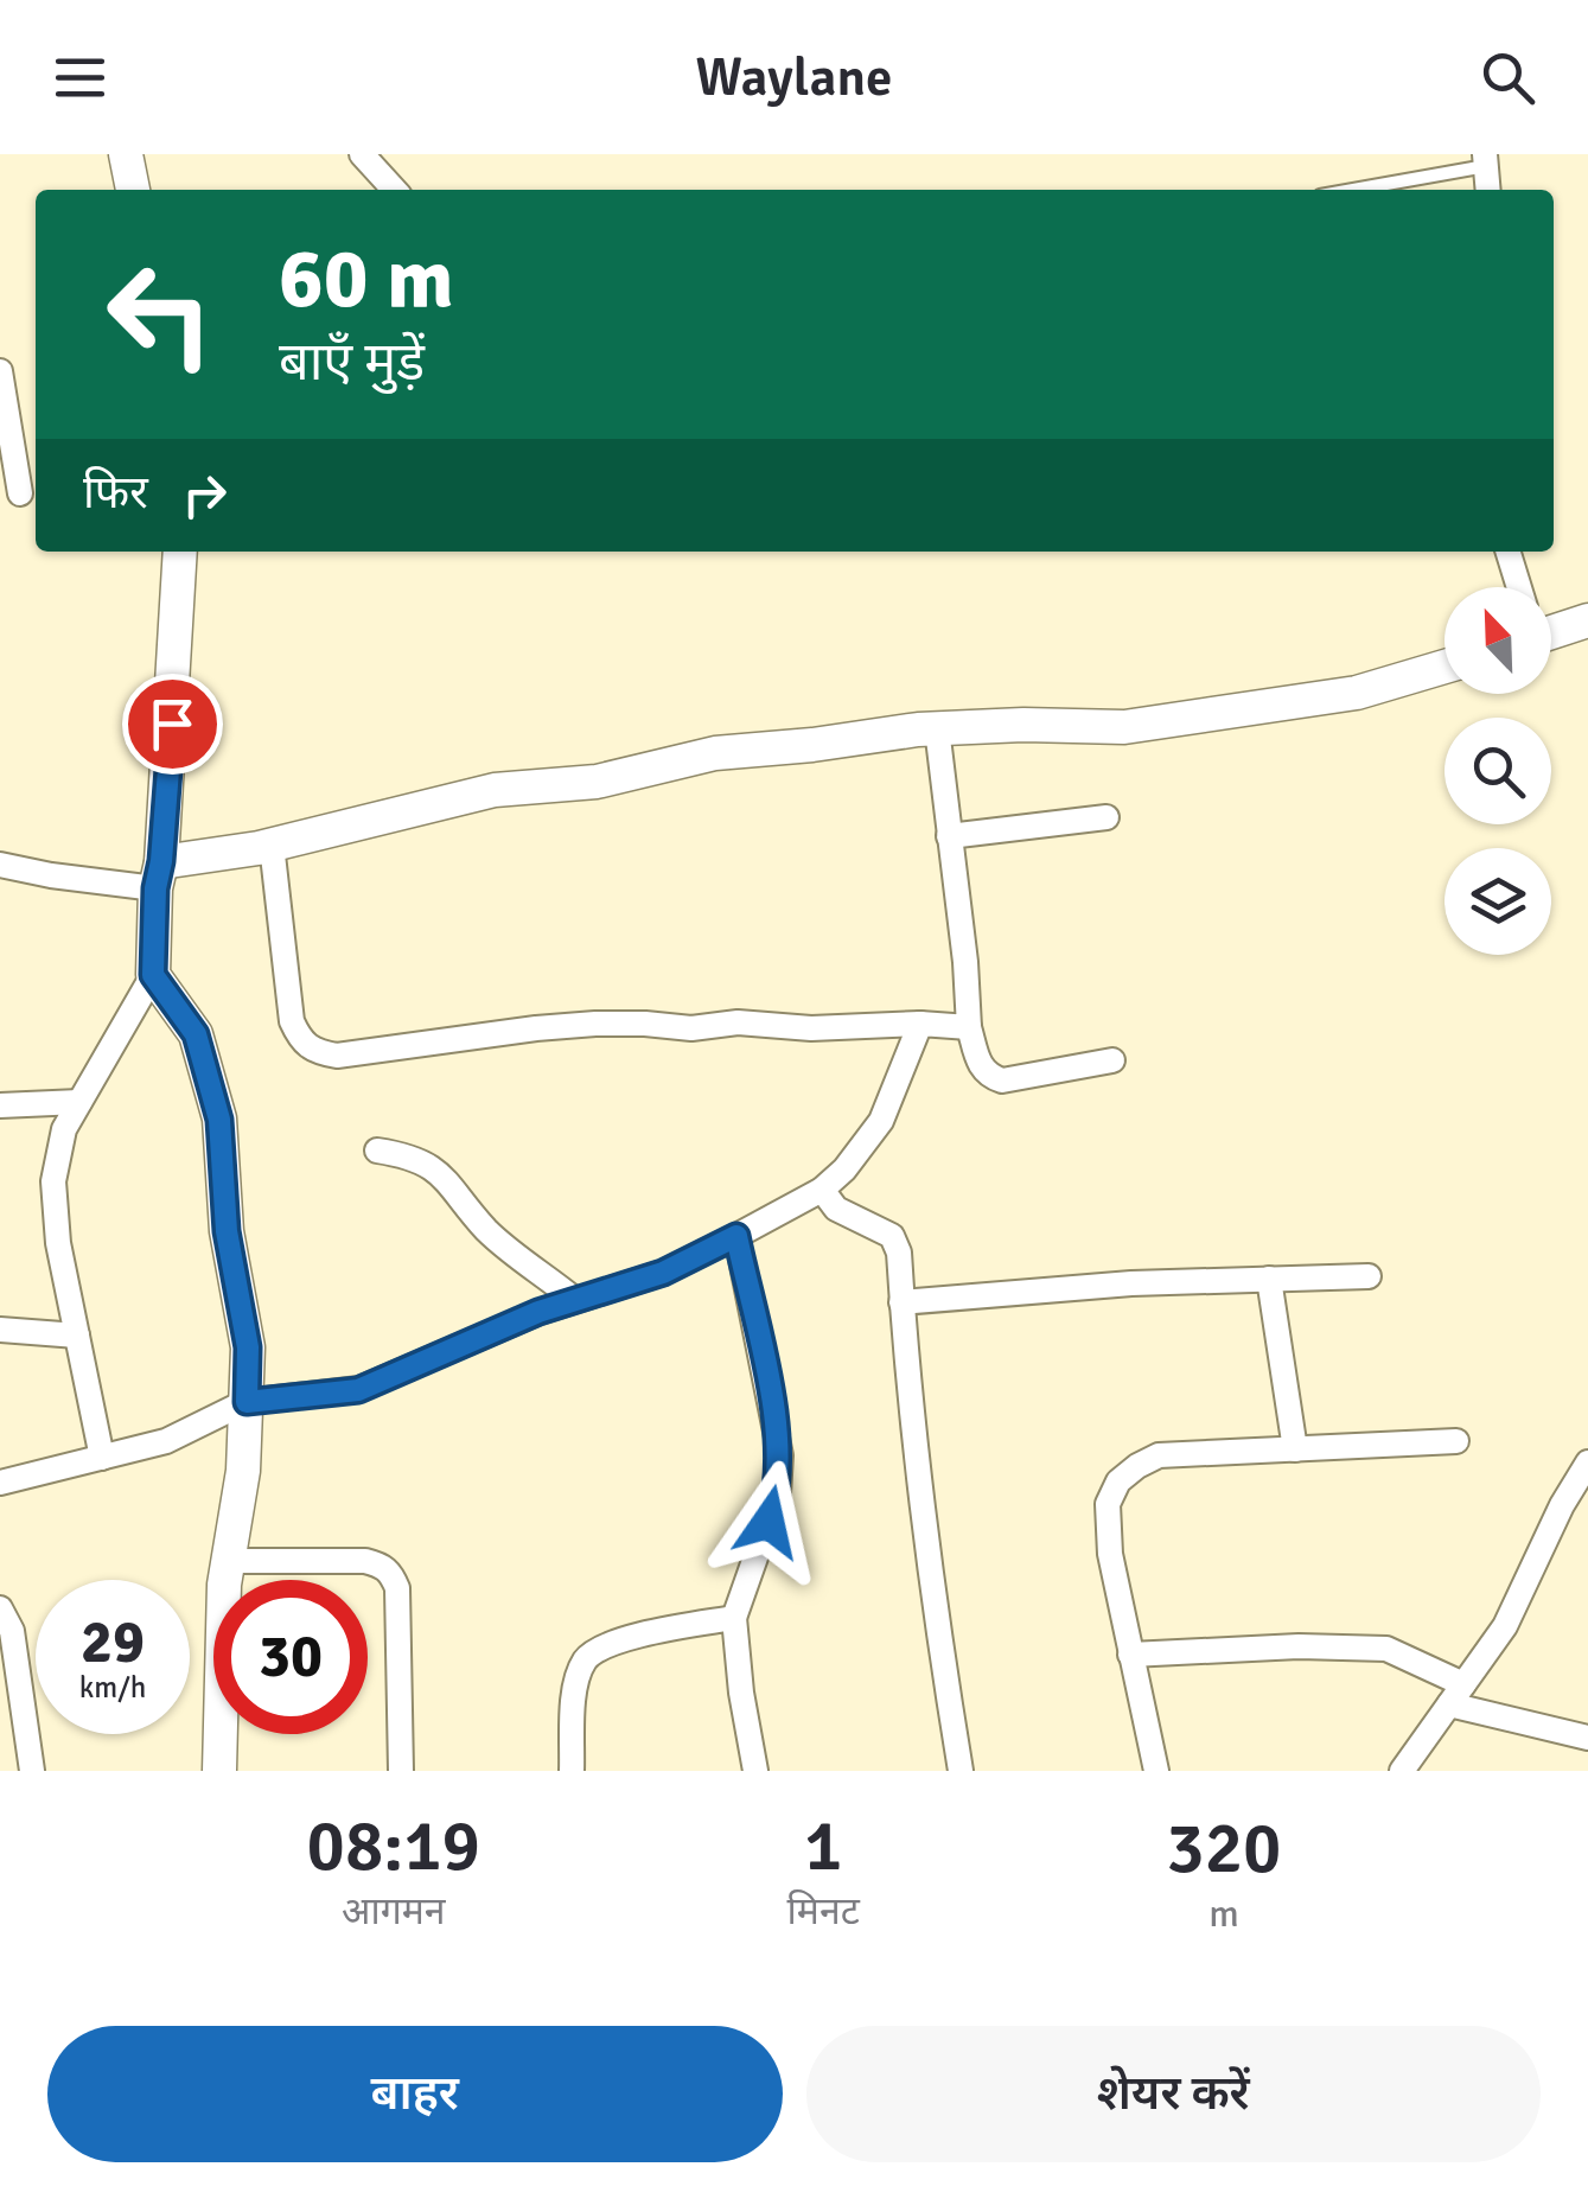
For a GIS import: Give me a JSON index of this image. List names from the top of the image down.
{
  "north": "top left",
  "page": {
    "header": "Waylane",
    "turn": ["60 m", "बाएँ मुड़ें"],
    "then": "फिर",
    "speed": "29 km/h",
    "limit": "30",
    "eta": [
      "08:19",
      "आगमन",
      "1",
      "मिनट",
      "320",
      "m"
    ],
    "buttons": ["बाहर", "शेयर करें"]
  }
}
